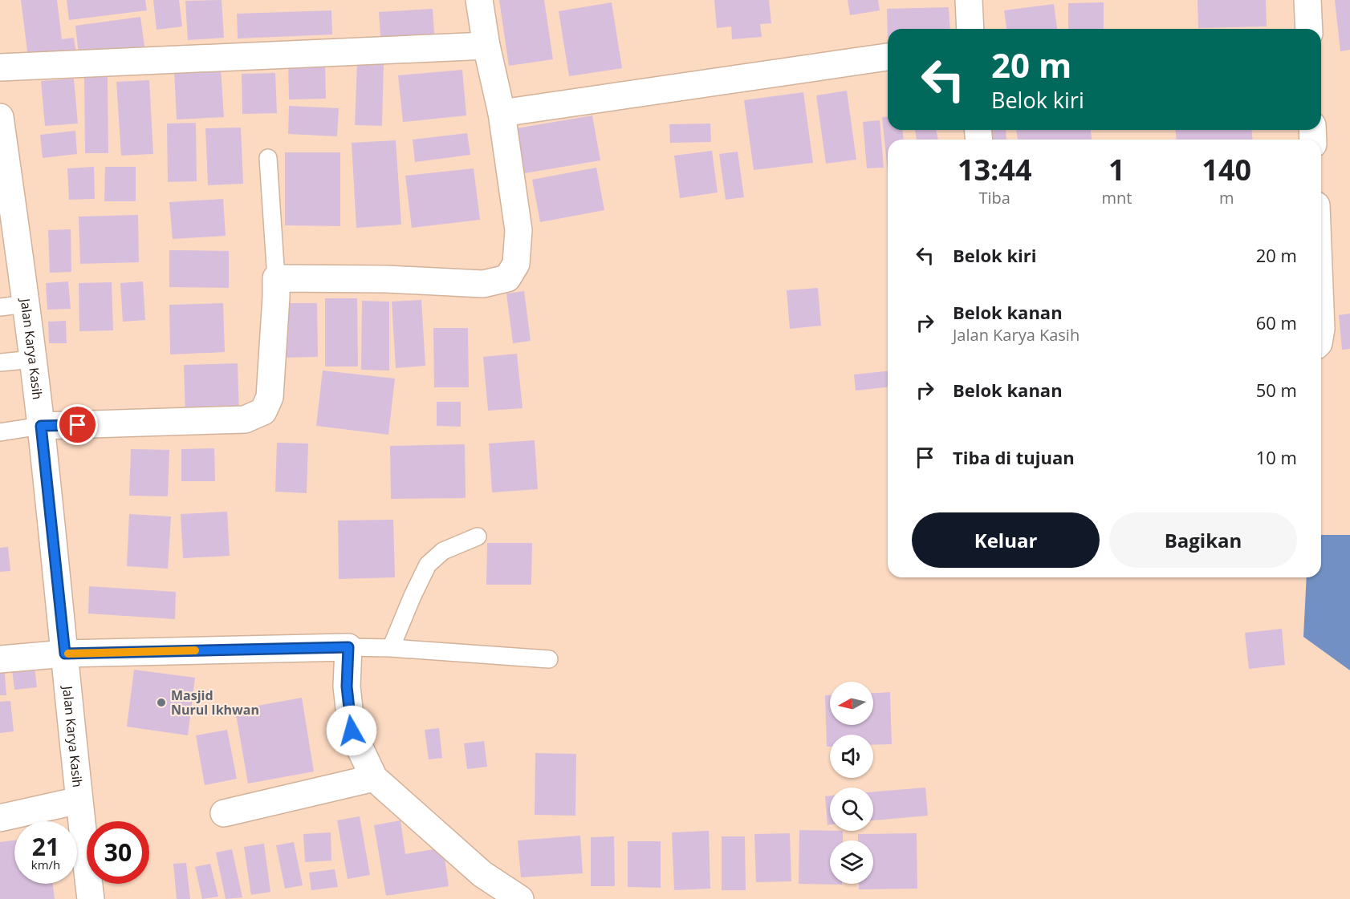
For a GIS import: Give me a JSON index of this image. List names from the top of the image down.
{
  "streets": {
    "street": ["Jalan Karya Kasih"]
  },
  "places": ["Masjid Nurul Ikhwan"],
  "north": "left",
  "page": {
    "turn": ["20 m", "Belok kiri"],
    "eta": [
      "13:44",
      "Tiba",
      "1",
      "mnt",
      "140",
      "m"
    ],
    "list": [
      {
        "name": "Belok kiri",
        "value": "20 m"
      },
      {
        "name": "Belok kanan",
        "note": "Jalan Karya Kasih",
        "value": "60 m"
      },
      {
        "name": "Belok kanan",
        "value": "50 m"
      },
      {
        "name": "Tiba di tujuan",
        "value": "10 m"
      }
    ],
    "buttons": ["Keluar", "Bagikan"],
    "speed": "21 km/h",
    "limit": "30"
  }
}
